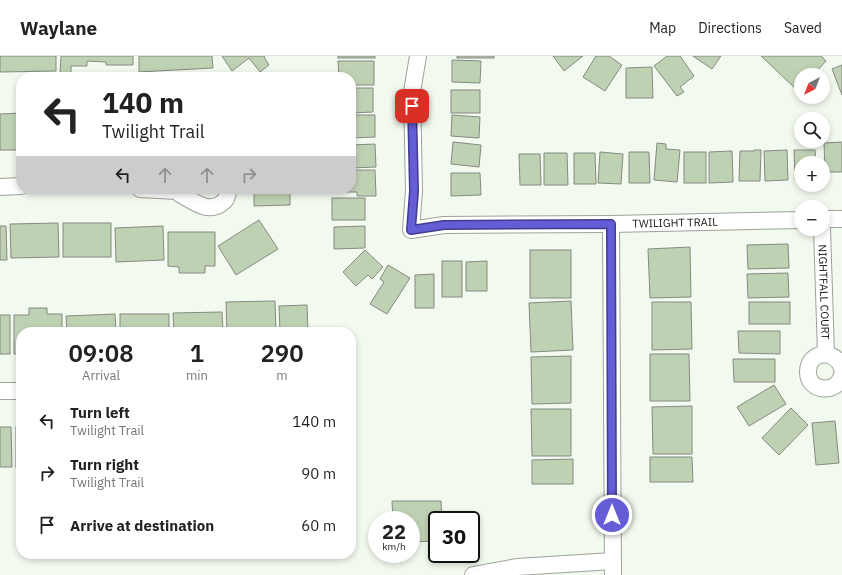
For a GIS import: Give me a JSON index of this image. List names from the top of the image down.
{
  "streets": {
    "street": ["TWILIGHT TRAIL", "NIGHTFALL COURT"]
  },
  "north": "bottom left",
  "page": {
    "header": "Waylane",
    "nav": ["Map", "Directions", "Saved"],
    "map_buttons": ["+", "−"],
    "turn": ["140 m", "Twilight Trail"],
    "eta": [
      "09:08",
      "Arrival",
      "1",
      "min",
      "290",
      "m"
    ],
    "list": [
      {
        "name": "Turn left",
        "note": "Twilight Trail",
        "value": "140 m"
      },
      {
        "name": "Turn right",
        "note": "Twilight Trail",
        "value": "90 m"
      },
      {
        "name": "Arrive at destination",
        "value": "60 m"
      }
    ],
    "speed": "22 km/h",
    "limit": "30"
  }
}
